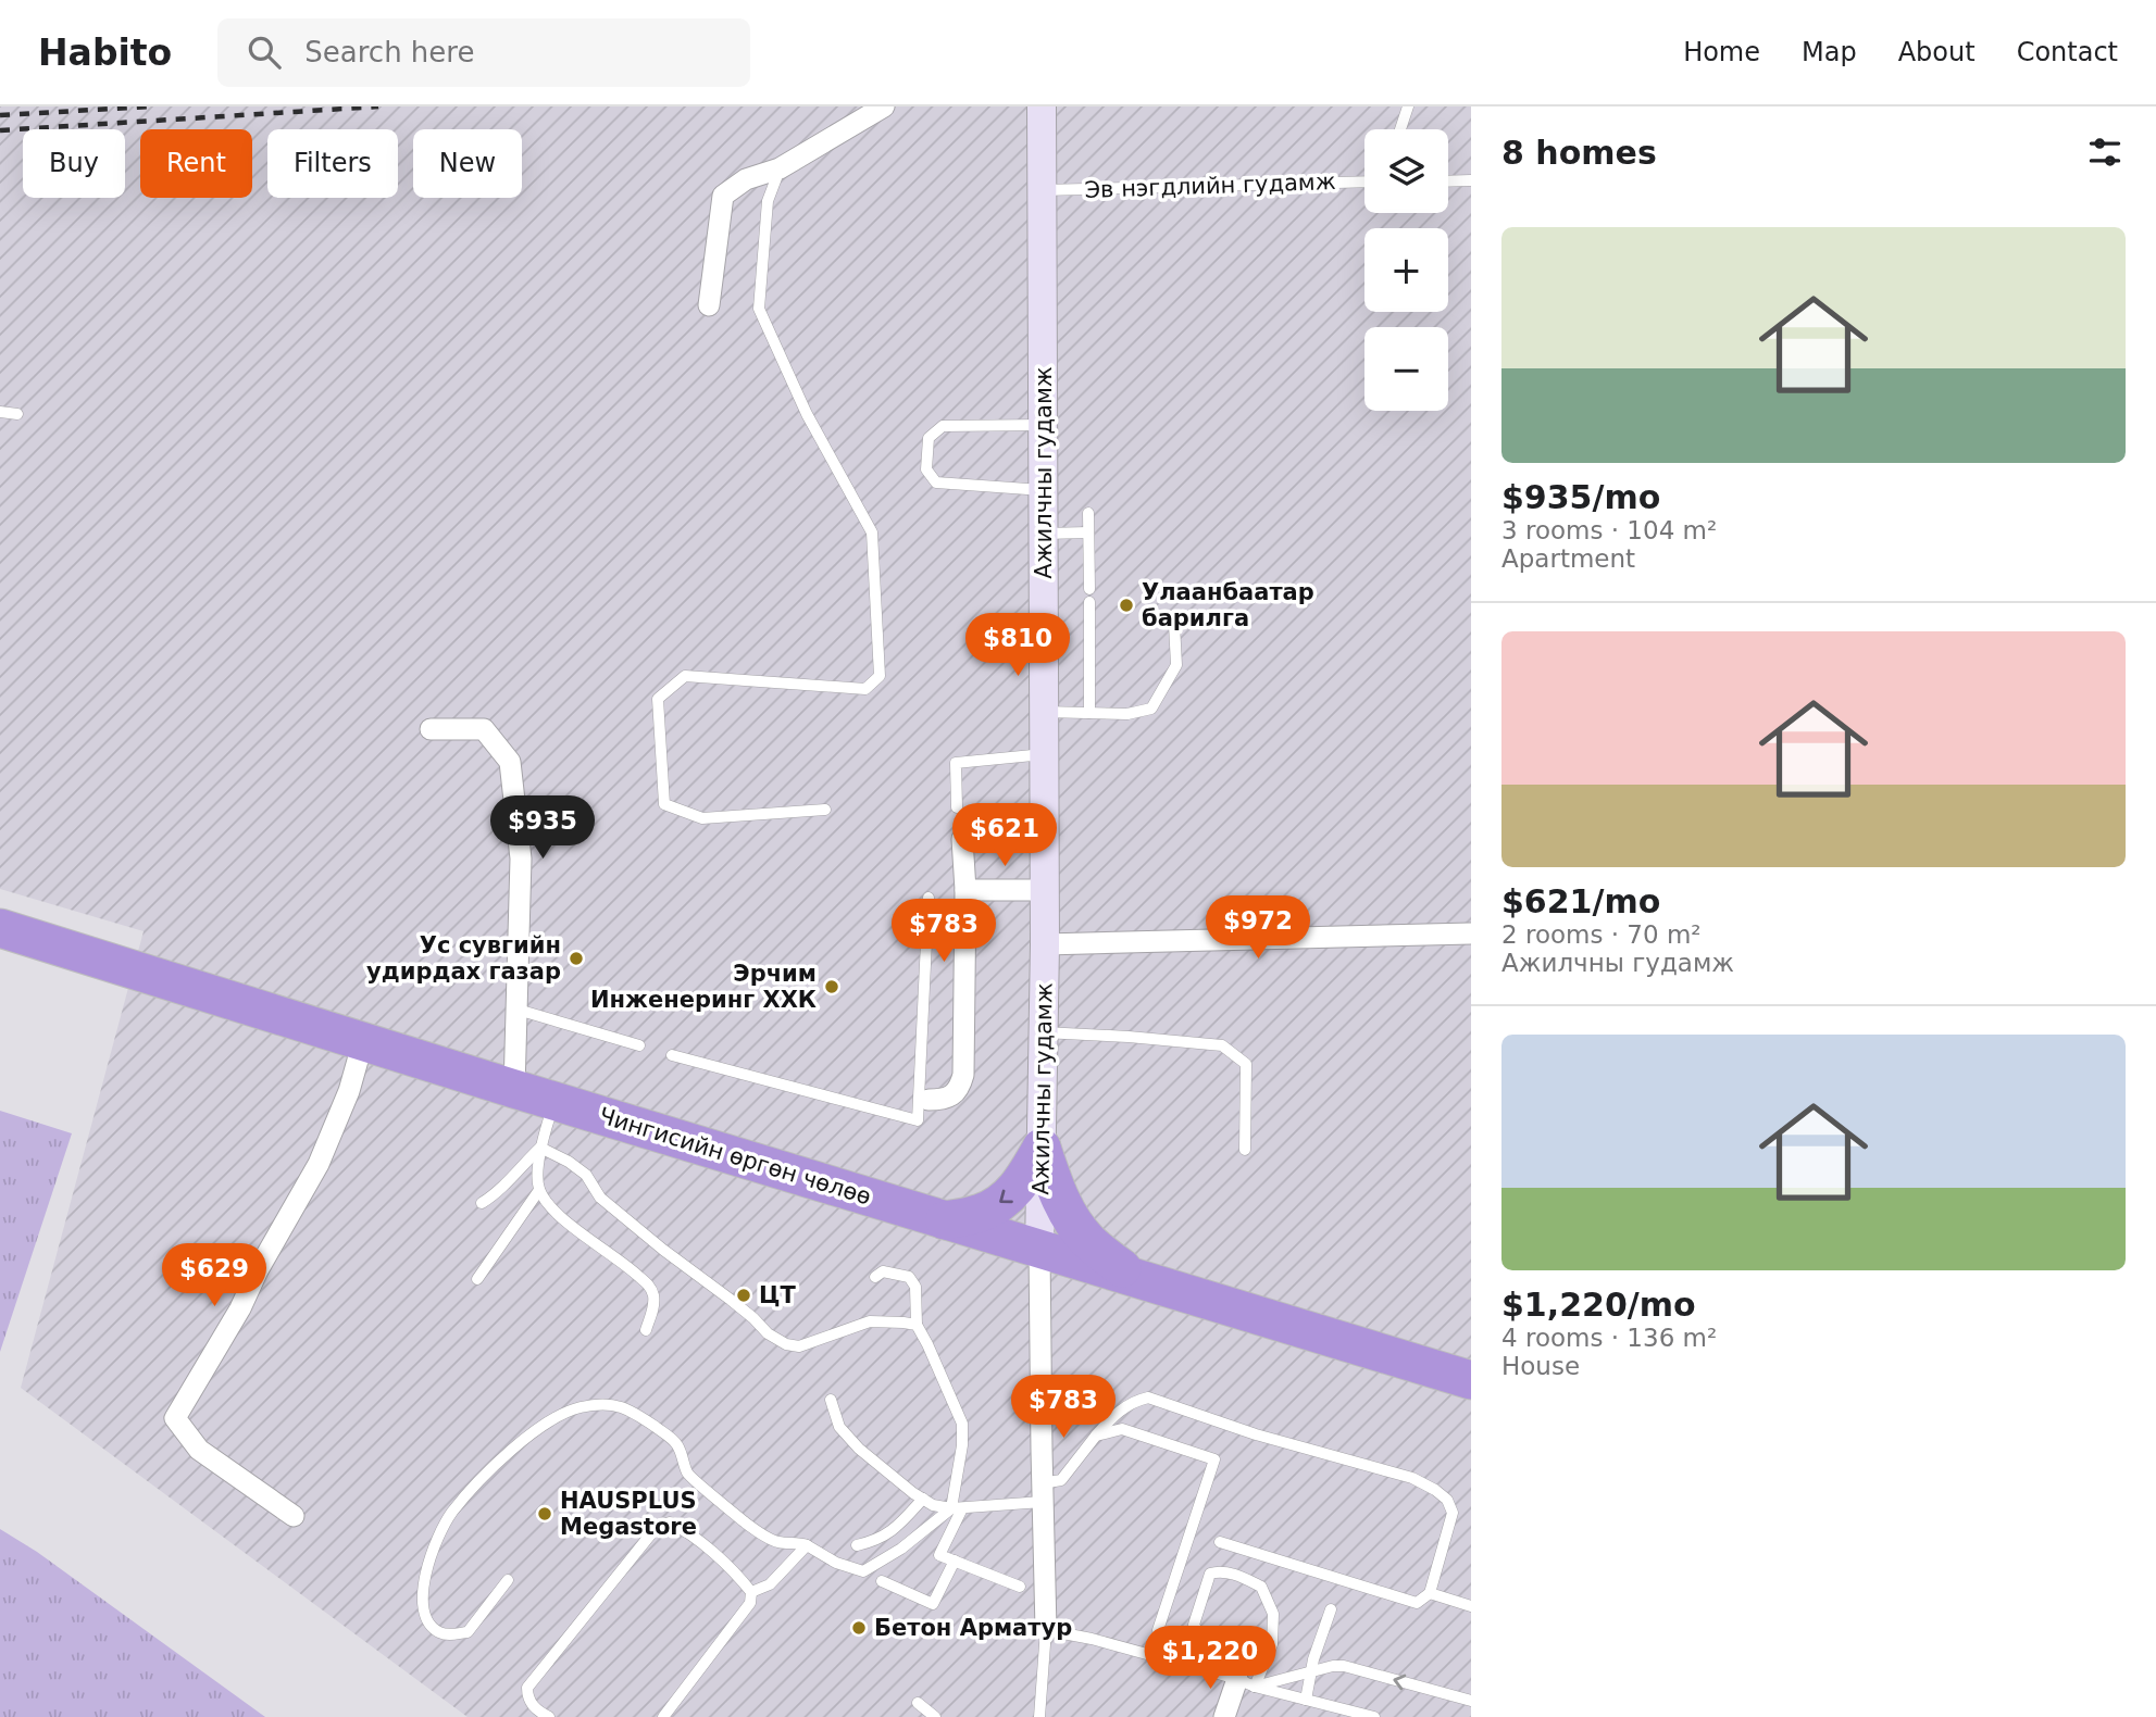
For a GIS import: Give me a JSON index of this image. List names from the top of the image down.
{
  "streets": {
    "highway": ["Чингисийн өргөн чөлөө"],
    "main road": ["Ажилчны гудамж"],
    "lane": ["Эв нэгдлийн гудамж"]
  },
  "crossings": [
    ["Эв нэгдлийн гудамж", "Ажилчны гудамж"],
    ["Ажилчны гудамж", "Чингисийн өргөн чөлөө"]
  ],
  "places": [
    "Улаанбаатар барилга",
    "Ус сувгийн удирдах газар",
    "Эрчим Инженеринг ХХК",
    "ЦТ",
    "HAUSPLUS Megastore",
    "Бетон Арматур"
  ],
  "page": {
    "header": "Habito",
    "search": "Search here",
    "nav": [
      "Home",
      "Map",
      "About",
      "Contact"
    ],
    "heading": "8 homes",
    "map_buttons": ["+", "−"],
    "chip": [
      "Buy",
      "Rent",
      "Filters",
      "New"
    ],
    "list": [
      {
        "name": "$935/mo",
        "note": "3 rooms · 104 m² · Apartment"
      },
      {
        "name": "$621/mo",
        "note": "2 rooms · 70 m² · Ажилчны гудамж"
      },
      {
        "name": "$1,220/mo",
        "note": "4 rooms · 136 m² · House"
      }
    ],
    "price": [
      "$810",
      "$935",
      "$621",
      "$972",
      "$783",
      "$629",
      "$783",
      "$1,220"
    ]
  }
}
